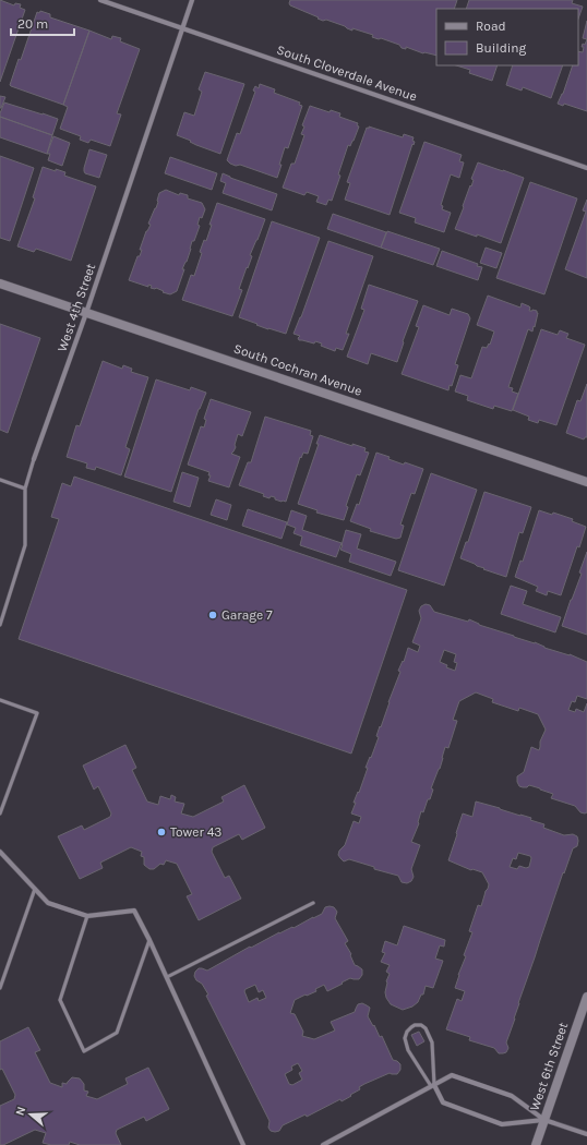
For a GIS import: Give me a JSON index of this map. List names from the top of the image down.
{
  "streets": {
    "street": [
      "South Cloverdale Avenue",
      "West 4th Street",
      "South Cochran Avenue",
      "West 6th Street"
    ]
  },
  "crossings": [
    ["South Cloverdale Avenue", "West 4th Street"],
    ["West 4th Street", "South Cochran Avenue"]
  ],
  "places": ["Garage 7", "Tower 43"],
  "legend": ["Road", "Building"],
  "scale_bar": "20 m",
  "north": "left"
}
